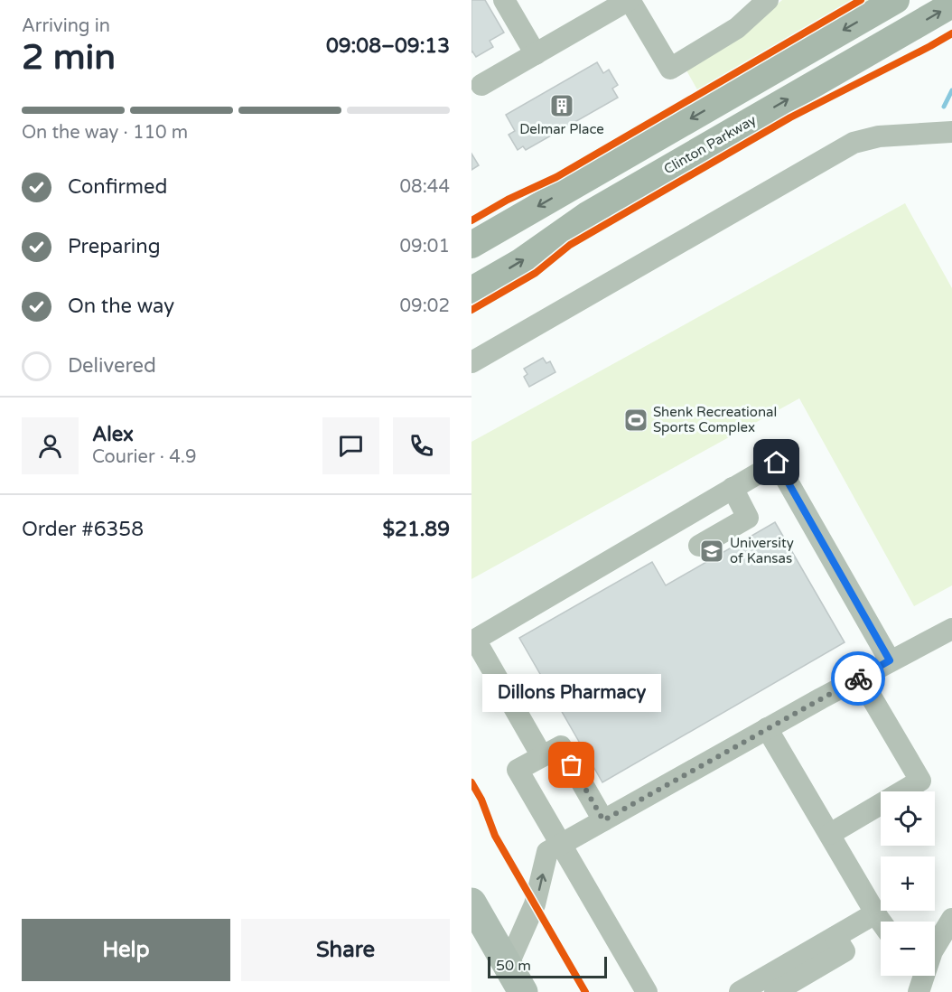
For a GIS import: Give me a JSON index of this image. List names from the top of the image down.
{
  "streets": {
    "main road": ["Clinton Parkway"]
  },
  "places": {
    "building": ["Delmar Place"],
    "sports": ["Shenk Recreational Sports Complex"],
    "school or university": ["University of Kansas"],
    "other": ["Dillons Pharmacy"]
  },
  "scale_bar": "50 m",
  "page": {
    "heading": ["2 min", "Arriving in", "09:08–09:13"],
    "panel": [
      "Alex",
      "Courier · 4.9",
      "Order #6358",
      "$21.89"
    ],
    "bar": "On the way · 110 m",
    "list": [
      ["Confirmed", "08:44"],
      ["Preparing", "09:01"],
      ["On the way", "09:02"],
      "Delivered"
    ],
    "bubble": "Dillons Pharmacy",
    "map_buttons": ["+", "−"],
    "buttons": ["Help", "Share"],
    "scale": "50 m"
  }
}
